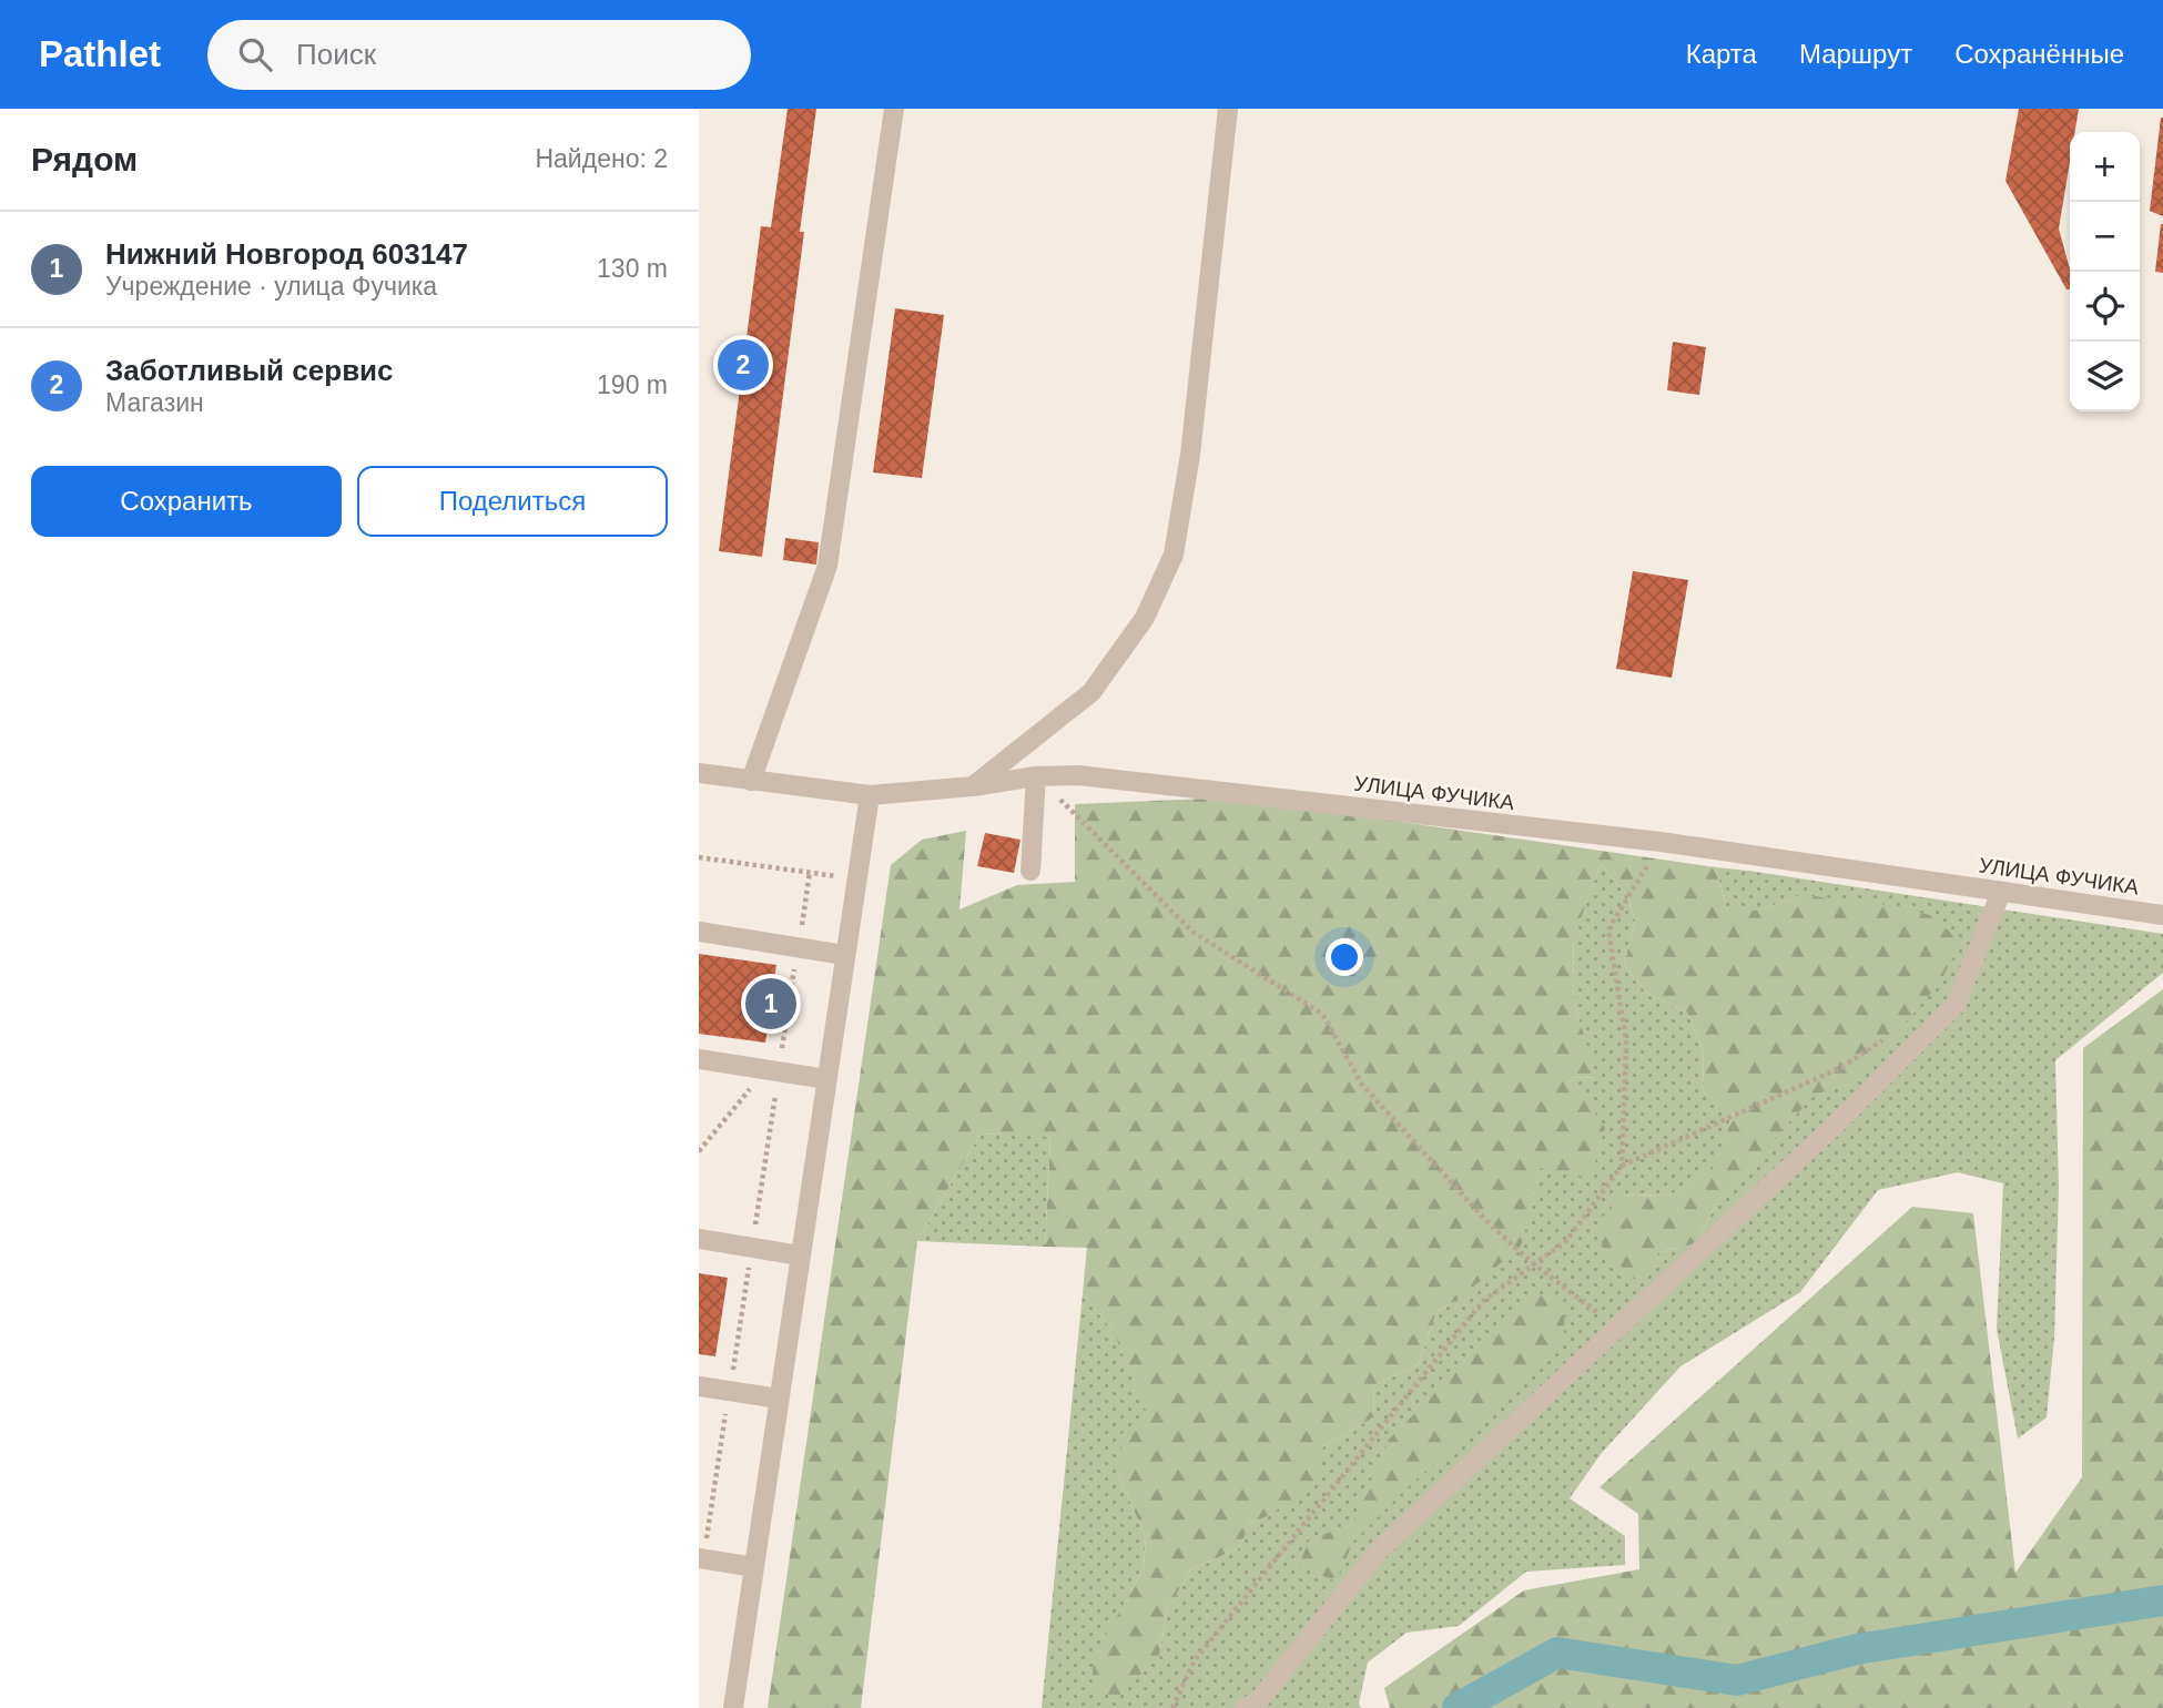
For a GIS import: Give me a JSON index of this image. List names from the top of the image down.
{
  "streets": {
    "street": ["УЛИЦА ФУЧИКА"]
  },
  "page": {
    "header": "Pathlet",
    "search": "Поиск",
    "nav": ["Карта", "Маршрут", "Сохранённые"],
    "heading": ["Рядом", "Найдено: 2"],
    "map_buttons": ["+", "−"],
    "list": [
      {
        "mark": "1",
        "name": "Нижний Новгород 603147",
        "note": "Учреждение · улица Фучика",
        "value": "130 m"
      },
      {
        "mark": "2",
        "name": "Заботливый сервис",
        "note": "Магазин",
        "value": "190 m"
      }
    ],
    "pins": ["2", "1"],
    "buttons": ["Сохранить", "Поделиться"]
  }
}
